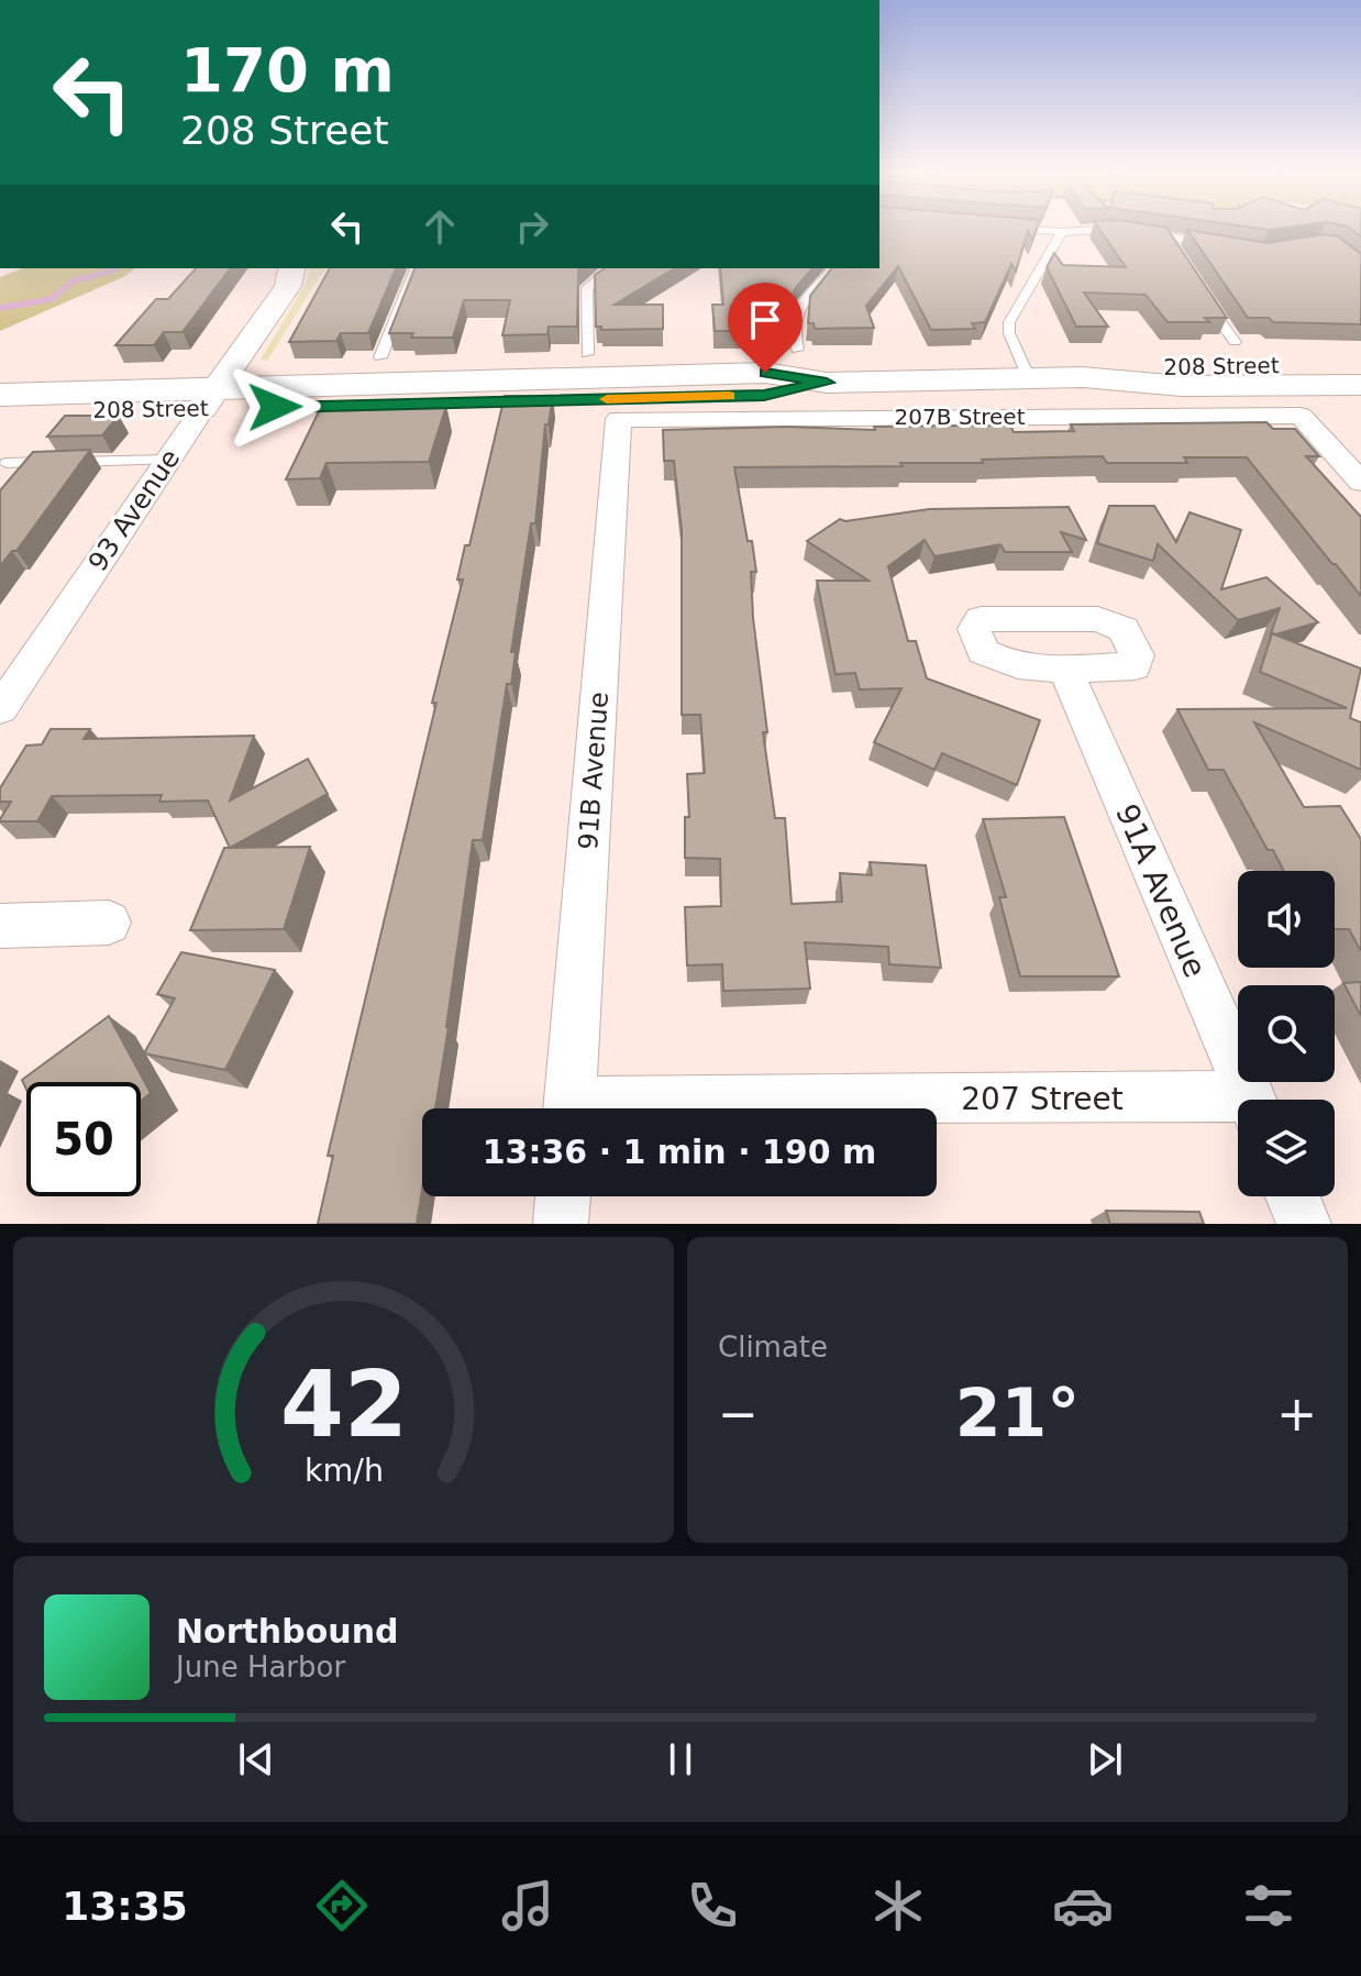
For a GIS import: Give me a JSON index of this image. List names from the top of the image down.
{
  "streets": {
    "main road": ["208 Street"],
    "street": [
      "207B Street",
      "93 Avenue",
      "91B Avenue",
      "91A Avenue",
      "207 Street"
    ]
  },
  "crossings": [
    ["208 Street", "93 Avenue"],
    ["207B Street", "91B Avenue"]
  ],
  "page": {
    "turn": ["170 m", "208 Street"],
    "limit": "50",
    "trip": "13:36 · 1 min · 190 m",
    "tile": "Climate",
    "heat": ["−", "21°", "+"],
    "song": ["Northbound", "June Harbor"],
    "tabs": "13:35",
    "gauge": ["42", "km/h"]
  }
}
